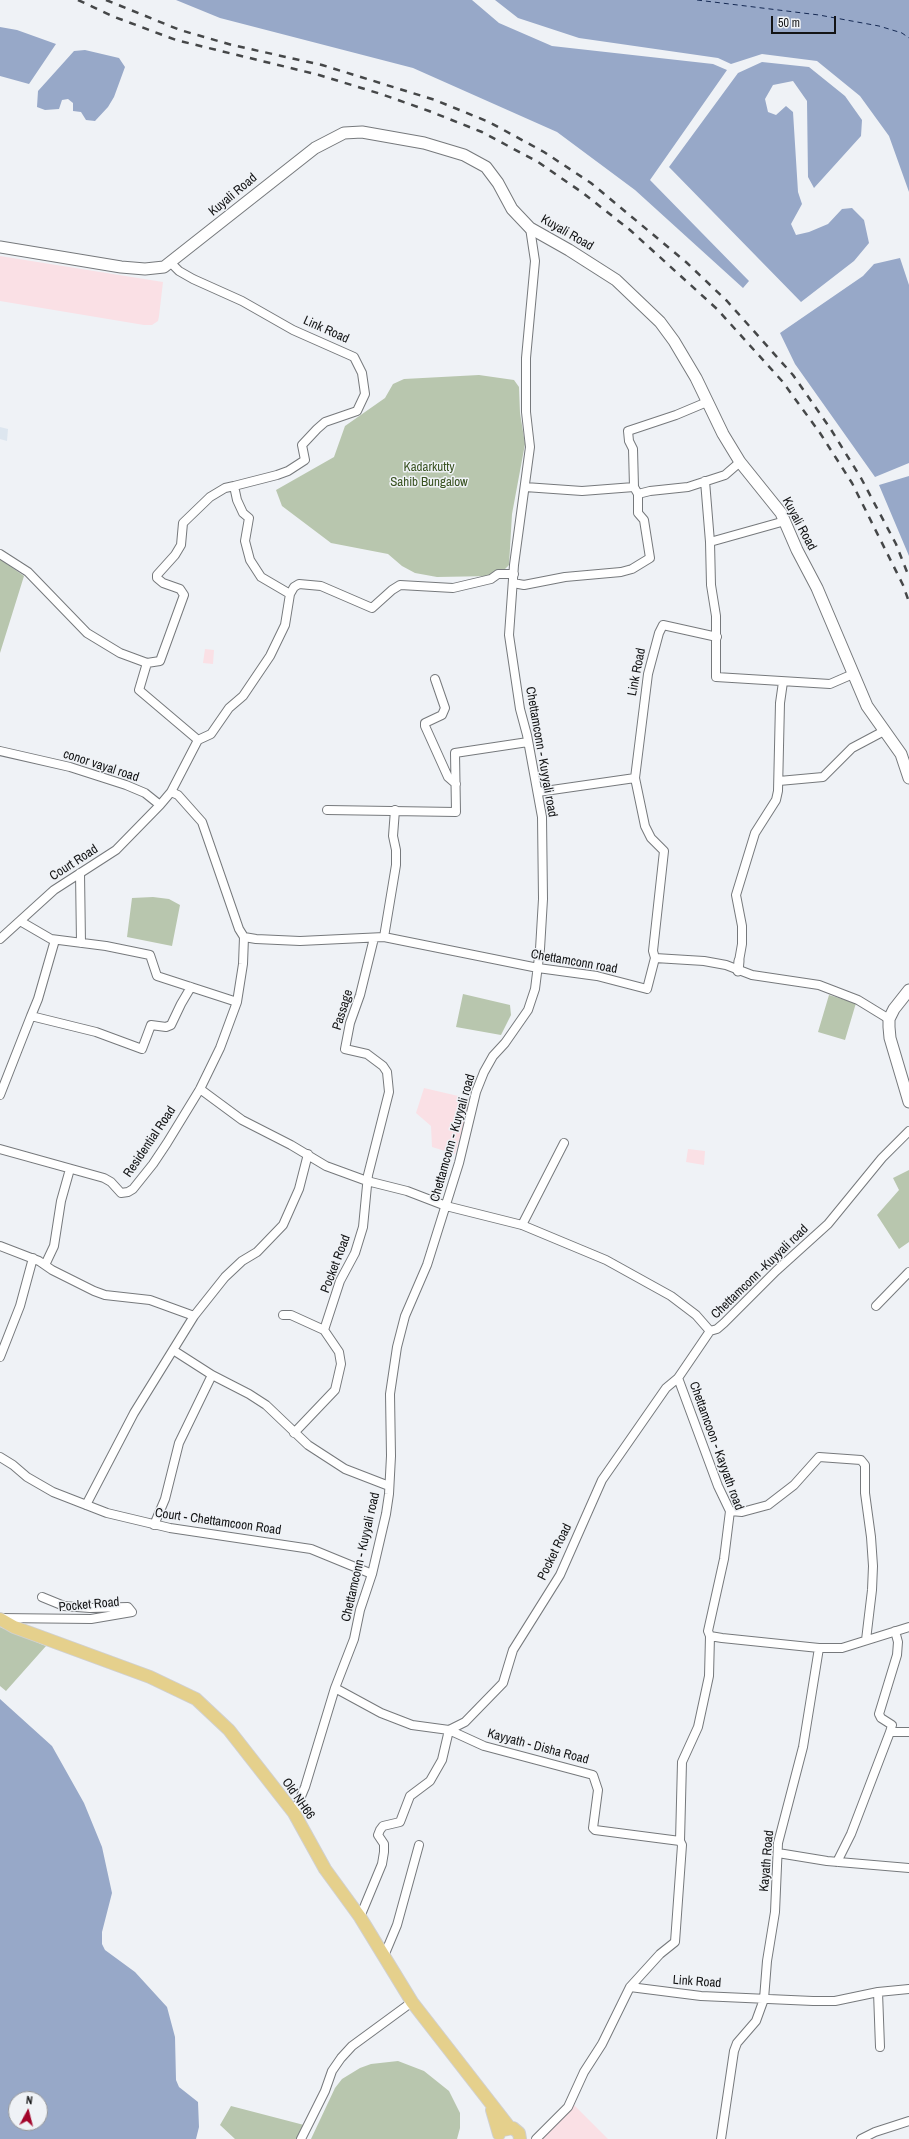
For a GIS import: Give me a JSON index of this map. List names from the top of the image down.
{
  "streets": {
    "main road": ["Kuyali Road", "Old NH66"],
    "street": [
      "Link Road",
      "Chettamconn - Kuyyali road",
      "conor vayal road",
      "Court Road",
      "Chettamconn road",
      "Passage",
      "Residential Road",
      "Pocket Road",
      "Chettamconn -Kuyyali road",
      "Chettamcoon - Kayyath road",
      "Court - Chettamcoon Road",
      "Kayyath - Disha Road",
      "Kayath Road"
    ]
  },
  "crossings": [
    ["Kuyali Road", "Link Road"],
    ["Kuyali Road", "Chettamconn - Kuyyali road"],
    ["Link Road", "Chettamconn road"],
    ["Link Road", "Kayath Road"],
    ["Chettamconn - Kuyyali road", "Chettamconn road"],
    ["Chettamconn - Kuyyali road", "Chettamconn -Kuyyali road"],
    ["Chettamconn - Kuyyali road", "Court - Chettamcoon Road"],
    ["Chettamconn - Kuyyali road", "Kayyath - Disha Road"],
    ["Chettamconn - Kuyyali road", "Old NH66"],
    ["conor vayal road", "Court Road"],
    ["Chettamconn road", "Passage"],
    ["Passage", "Pocket Road"],
    ["Passage", "Chettamconn -Kuyyali road"],
    ["Residential Road", "Chettamconn -Kuyyali road"],
    ["Pocket Road", "Chettamconn -Kuyyali road"],
    ["Pocket Road", "Chettamcoon - Kayyath road"],
    ["Pocket Road", "Kayyath - Disha Road"],
    ["Pocket Road", "Old NH66"],
    ["Chettamconn -Kuyyali road", "Chettamcoon - Kayyath road"]
  ],
  "parks": ["Kadarkutty Sahib Bungalow"],
  "scale_bar": "50 m",
  "north": "top"
}
